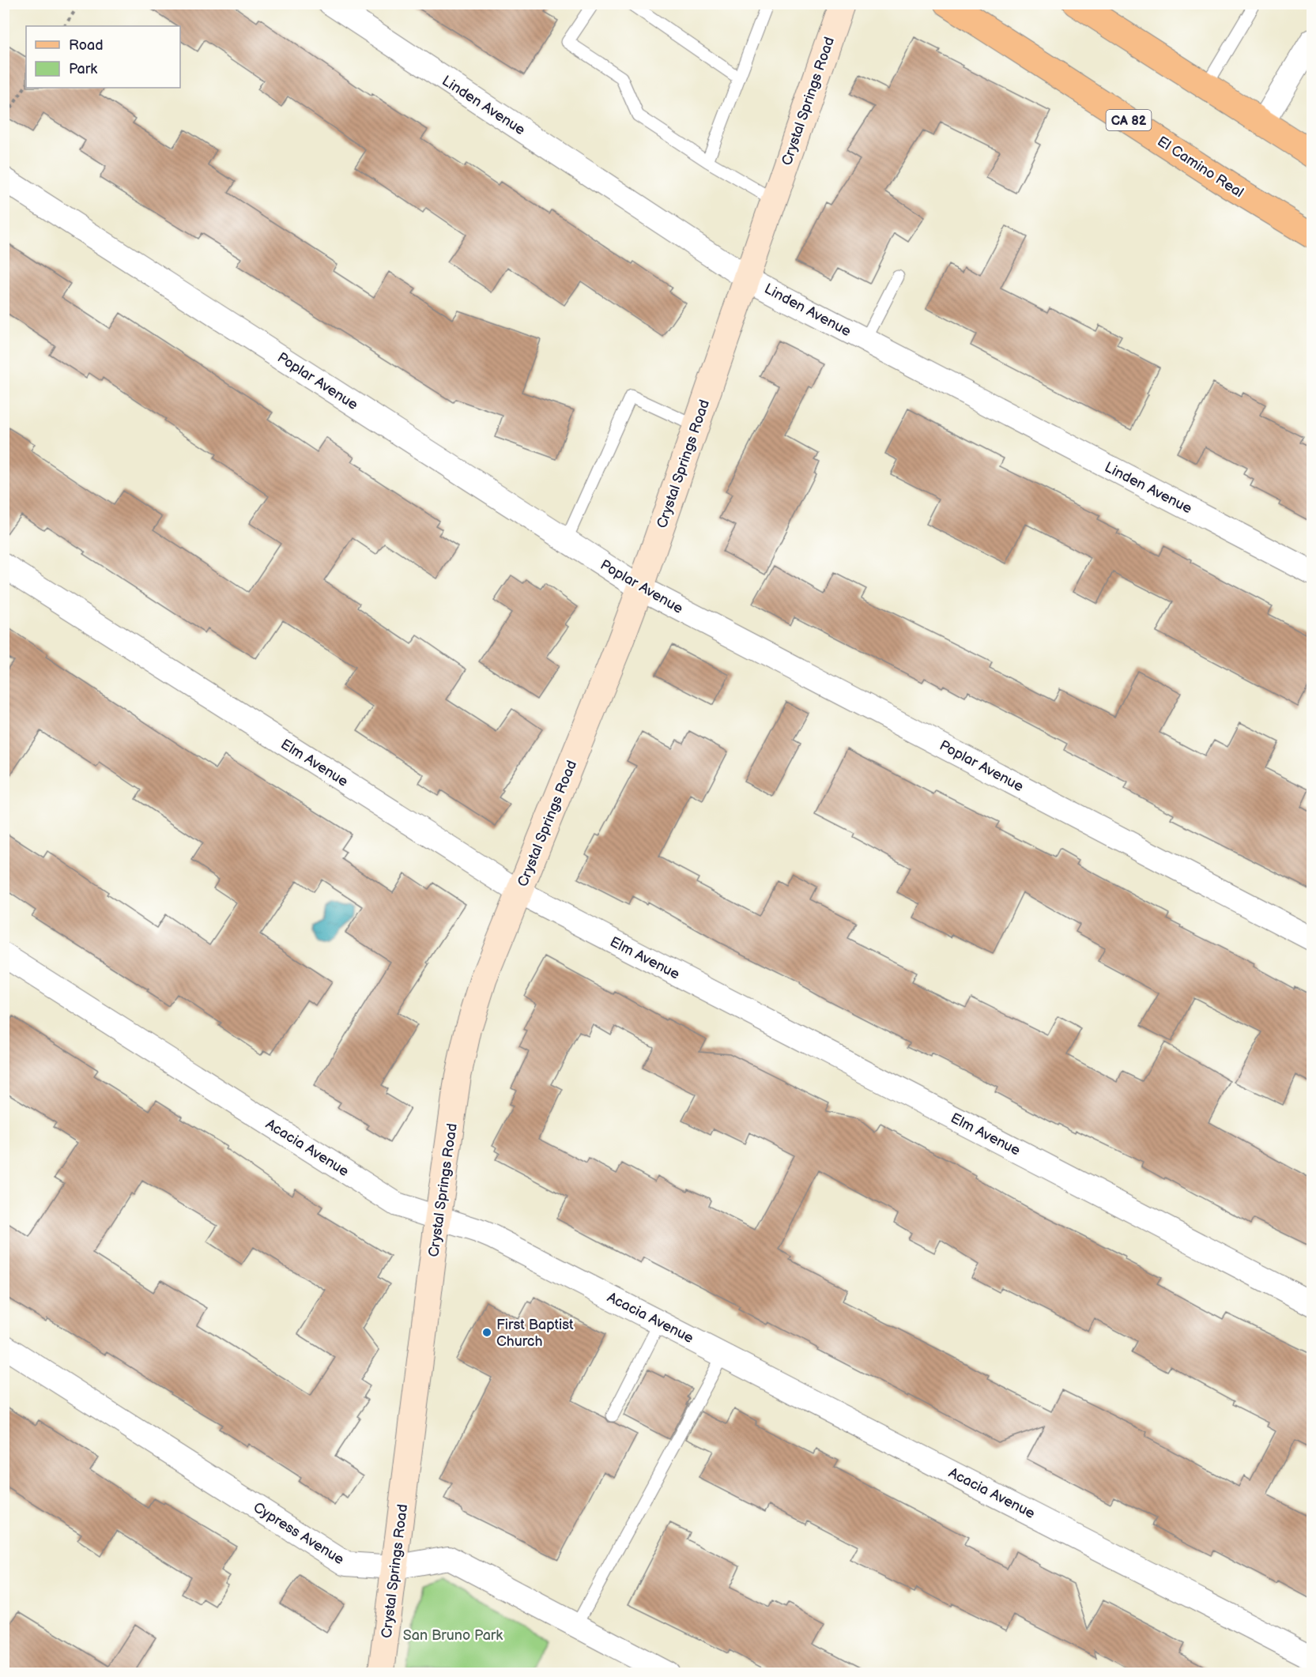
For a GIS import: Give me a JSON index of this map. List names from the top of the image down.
{
  "streets": {
    "main road": ["Crystal Springs Road", "CA 82", "El Camino Real"],
    "street": [
      "Linden Avenue",
      "Poplar Avenue",
      "Elm Avenue",
      "Acacia Avenue",
      "Cypress Avenue"
    ]
  },
  "crossings": [
    ["Crystal Springs Road", "Linden Avenue"],
    ["Crystal Springs Road", "Poplar Avenue"],
    ["Crystal Springs Road", "Elm Avenue"],
    ["Crystal Springs Road", "Acacia Avenue"],
    ["Crystal Springs Road", "Cypress Avenue"]
  ],
  "parks": ["San Bruno Park"],
  "places": ["First Baptist Church"],
  "legend": ["Road", "Park"]
}
